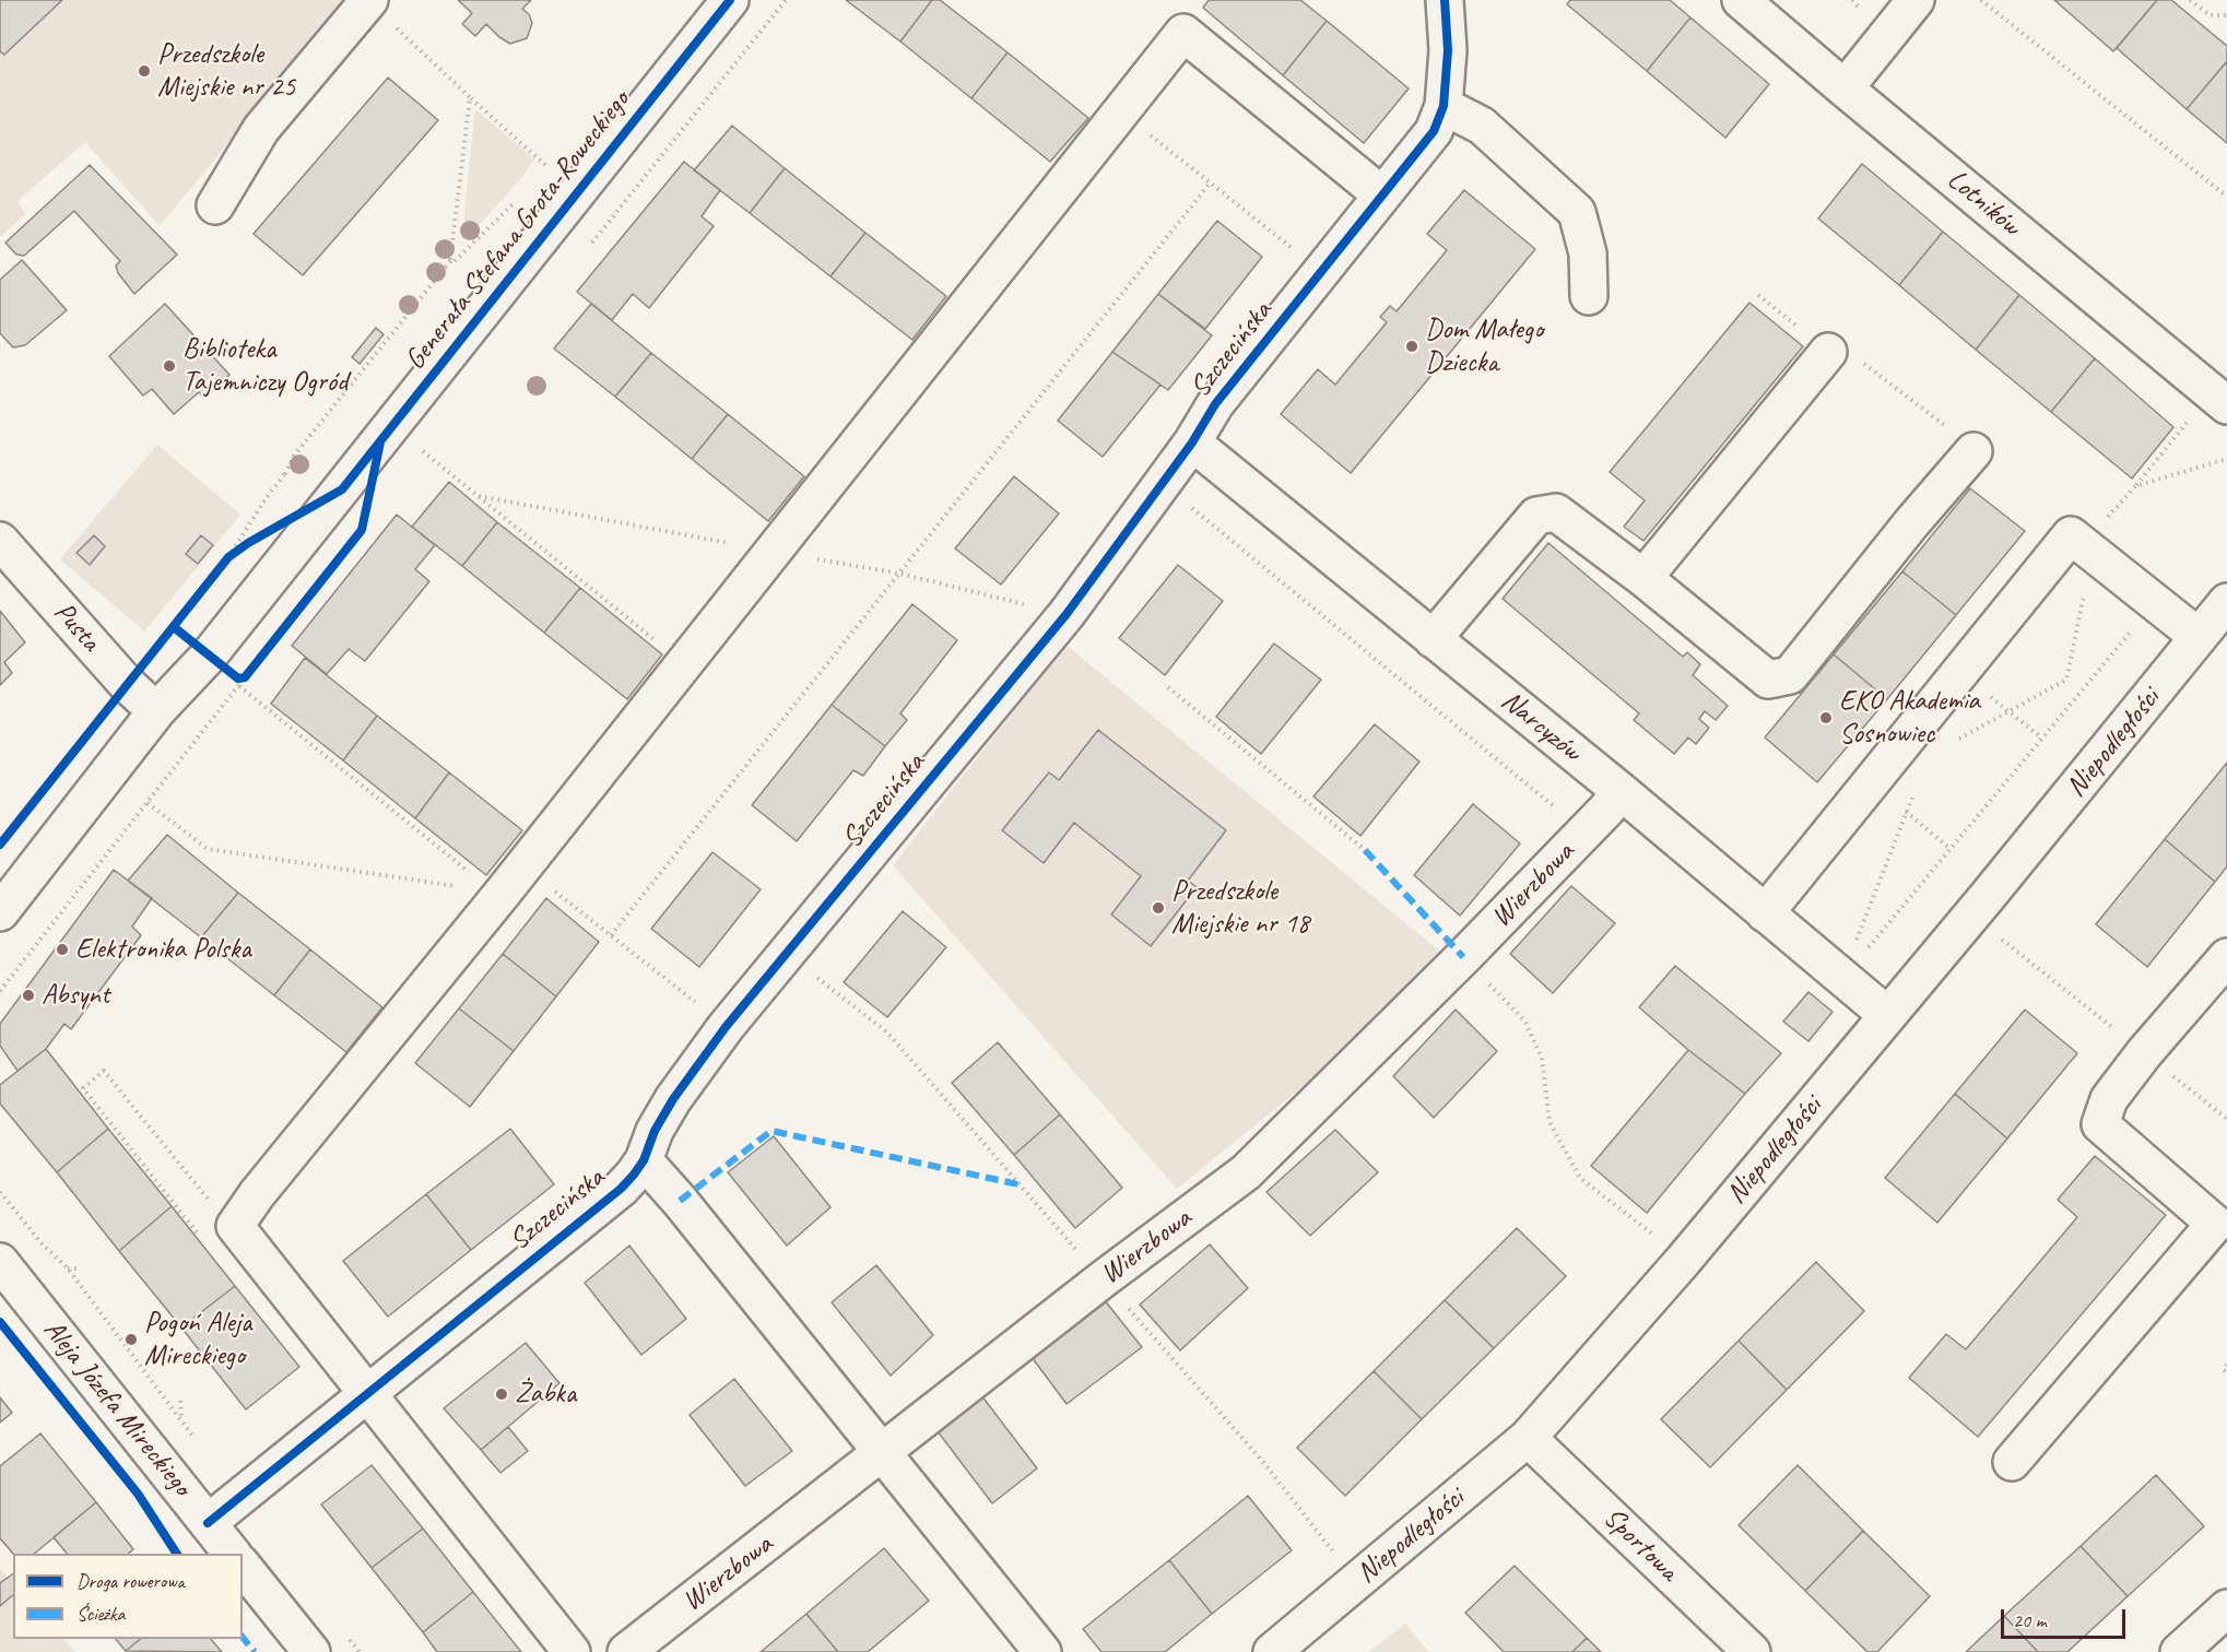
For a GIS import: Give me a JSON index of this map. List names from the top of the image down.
{
  "streets": {
    "street": [
      "Lotników",
      "Generała Stefana Grota-Roweckiego",
      "Szczecińska",
      "Pusta",
      "Narcyzów",
      "Niepodległości",
      "Wierzbowa",
      "Aleja Józefa Mireckiego",
      "Sportowa"
    ]
  },
  "crossings": [
    ["Generała Stefana Grota-Roweckiego", "Pusta"],
    ["Szczecińska", "Narcyzów"],
    ["Szczecińska", "Aleja Józefa Mireckiego"],
    ["Narcyzów", "Niepodległości"],
    ["Narcyzów", "Wierzbowa"],
    ["Niepodległości", "Sportowa"]
  ],
  "places": [
    "Przedszkole Miejskie nr 25",
    "Dom Małego Dziecka",
    "Biblioteka Tajemniczy Ogród",
    "EKO Akademia Sosnowiec",
    "Przedszkole Miejskie nr 18",
    "Elektronika Polska",
    "Absynt",
    "Pogoń Aleja Mireckiego",
    "Żabka"
  ],
  "legend": ["Droga rowerowa", "Ścieżka"],
  "scale_bar": "20 m"
}
